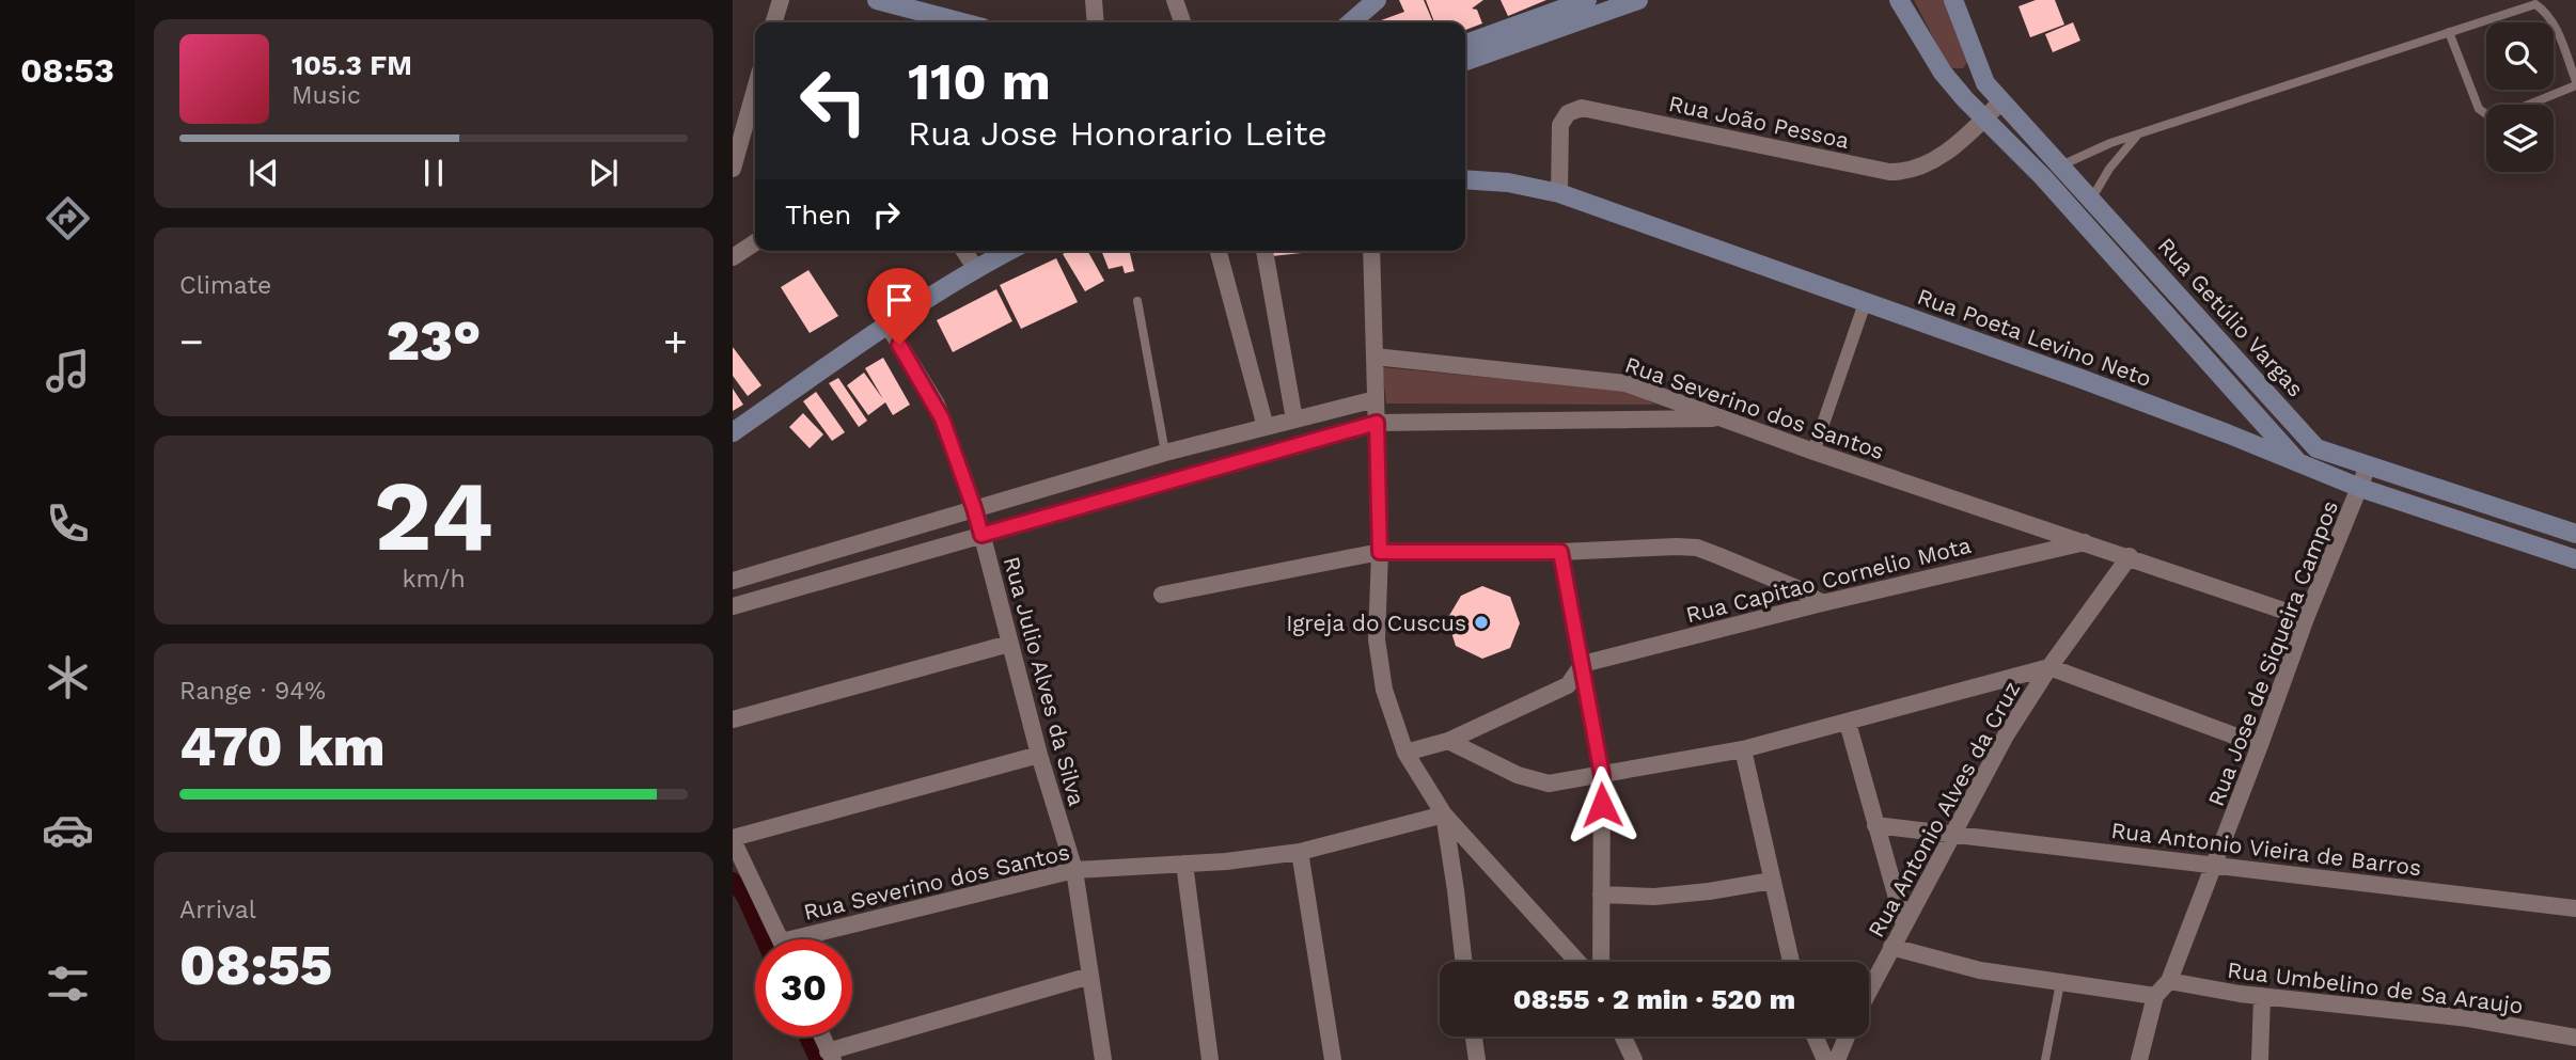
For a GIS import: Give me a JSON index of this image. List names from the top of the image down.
{
  "streets": {
    "main road": ["Rua Getúlio Vargas", "Rua Poeta Levino Neto"],
    "street": [
      "Rua João Pessoa",
      "Rua Severino dos Santos",
      "Rua Capitao Cornelio Mota",
      "Rua Jose de Siqueira Campos",
      "Rua Julio Alves da Silva",
      "Rua Antonio Alves da Cruz",
      "Rua Antonio Vieira de Barros",
      "Rua Umbelino de Sa Araujo"
    ]
  },
  "crossings": [
    ["Rua João Pessoa", "Rua Getúlio Vargas"],
    ["Rua João Pessoa", "Rua Poeta Levino Neto"],
    ["Rua Getúlio Vargas", "Rua Poeta Levino Neto"],
    ["Rua Getúlio Vargas", "Rua Jose de Siqueira Campos"],
    ["Rua Poeta Levino Neto", "Rua Jose de Siqueira Campos"],
    ["Rua Severino dos Santos", "Rua Capitao Cornelio Mota"],
    ["Rua Severino dos Santos", "Rua Jose de Siqueira Campos"],
    ["Rua Severino dos Santos", "Rua Julio Alves da Silva"],
    ["Rua Severino dos Santos", "Rua Antonio Alves da Cruz"],
    ["Rua Jose de Siqueira Campos", "Rua Antonio Vieira de Barros"],
    ["Rua Jose de Siqueira Campos", "Rua Umbelino de Sa Araujo"],
    ["Rua Antonio Alves da Cruz", "Rua Antonio Vieira de Barros"]
  ],
  "places": ["Igreja do Cuscus"],
  "page": {
    "tabs": "08:53",
    "turn": ["110 m", "Rua Jose Honorario Leite"],
    "song": ["105.3 FM", "Music"],
    "then": "Then",
    "tile": [
      "Climate",
      ["24", "km/h"],
      ["Range · 94%", "470 km"],
      ["Arrival", "08:55"]
    ],
    "heat": ["−", "23°", "+"],
    "limit": "30",
    "trip": "08:55 · 2 min · 520 m"
  }
}
